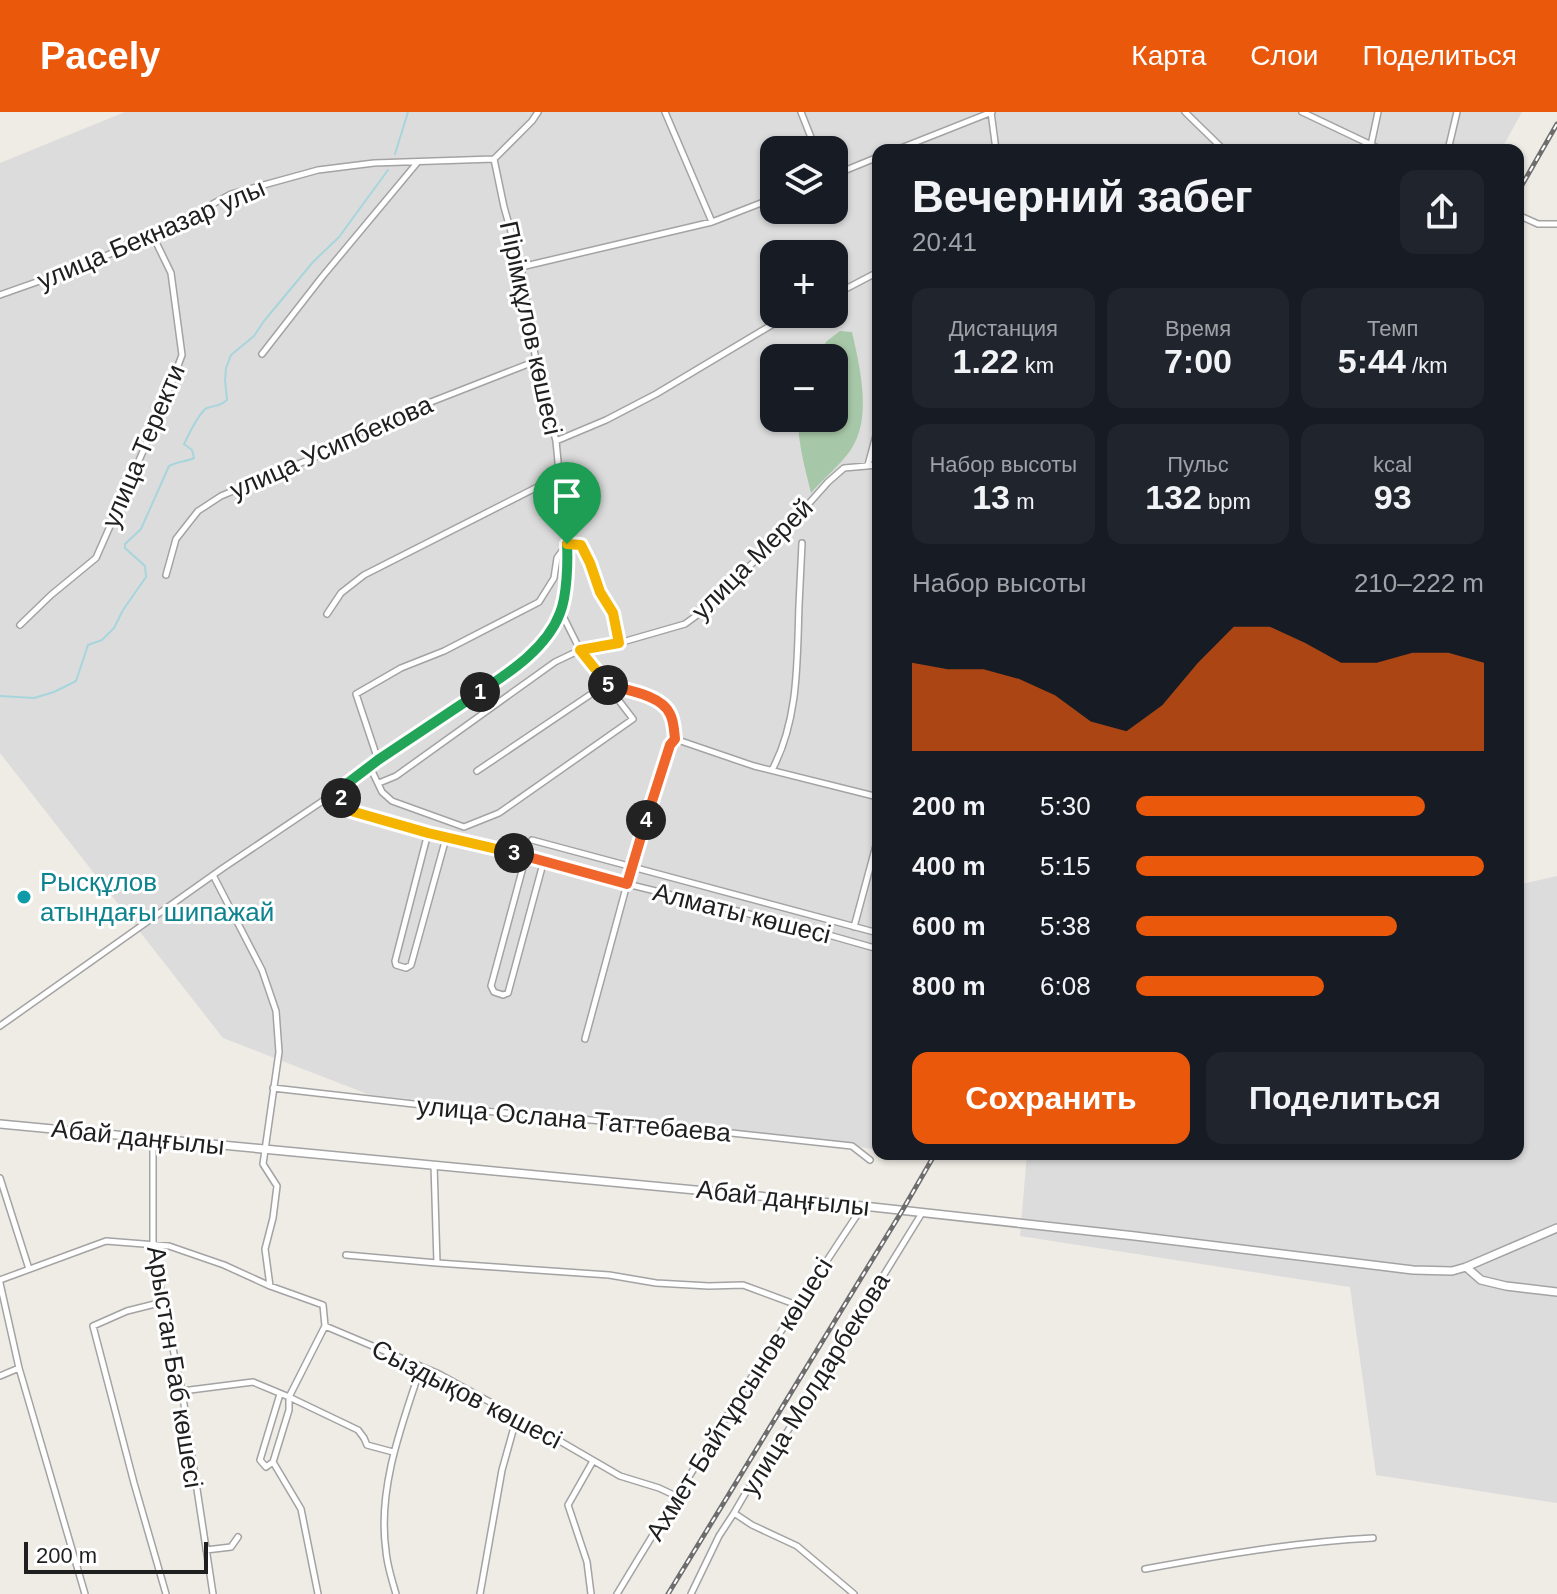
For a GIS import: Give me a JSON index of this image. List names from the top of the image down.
{
  "streets": {
    "street": [
      "улица Бекназар улы",
      "Пірімқұлов көшесі",
      "улица Теректи",
      "улица Усипбекова",
      "улица Мерей",
      "Алматы көшесі",
      "улица Ослана Таттебаева",
      "Абай даңғылы",
      "Арыстан Баб көшесі",
      "улица Молдарбекова",
      "Сыздықов көшесі",
      "Ахмет Байтұрсынов көшесі"
    ]
  },
  "crossings": [
    ["улица Бекназар улы", "Пірімқұлов көшесі"],
    ["улица Бекназар улы", "улица Теректи"],
    ["Пірімқұлов көшесі", "улица Усипбекова"],
    ["Пірімқұлов көшесі", "Алматы көшесі"],
    ["Абай даңғылы", "Арыстан Баб көшесі"],
    ["Абай даңғылы", "улица Молдарбекова"],
    ["Абай даңғылы", "Ахмет Байтұрсынов көшесі"],
    ["Сыздықов көшесі", "Ахмет Байтұрсынов көшесі"]
  ],
  "places": ["Рысқұлов атындағы шипажай"],
  "scale_bar": "200 m",
  "page": {
    "header": "Pacely",
    "nav": ["Карта", "Слои", "Поделиться"],
    "map_buttons": ["+", "−"],
    "heading": ["Вечерний забег", "20:41"],
    "stats": [
      ["Дистанция", "1.22 km"],
      ["Время", "7:00"],
      ["Темп", "5:44 /km"],
      ["Набор высоты", "13 m"],
      ["Пульс", "132 bpm"],
      ["kcal", "93"]
    ],
    "chart": ["Набор высоты", "210–222 m"],
    "pins": [
      "5",
      "1",
      "2",
      "4",
      "3"
    ],
    "list": [
      {
        "name": "200 m",
        "note": "5:30"
      },
      {
        "name": "400 m",
        "note": "5:15"
      },
      {
        "name": "600 m",
        "note": "5:38"
      },
      {
        "name": "800 m",
        "note": "6:08"
      }
    ],
    "buttons": ["Сохранить", "Поделиться"],
    "scale": "200 m"
  }
}
